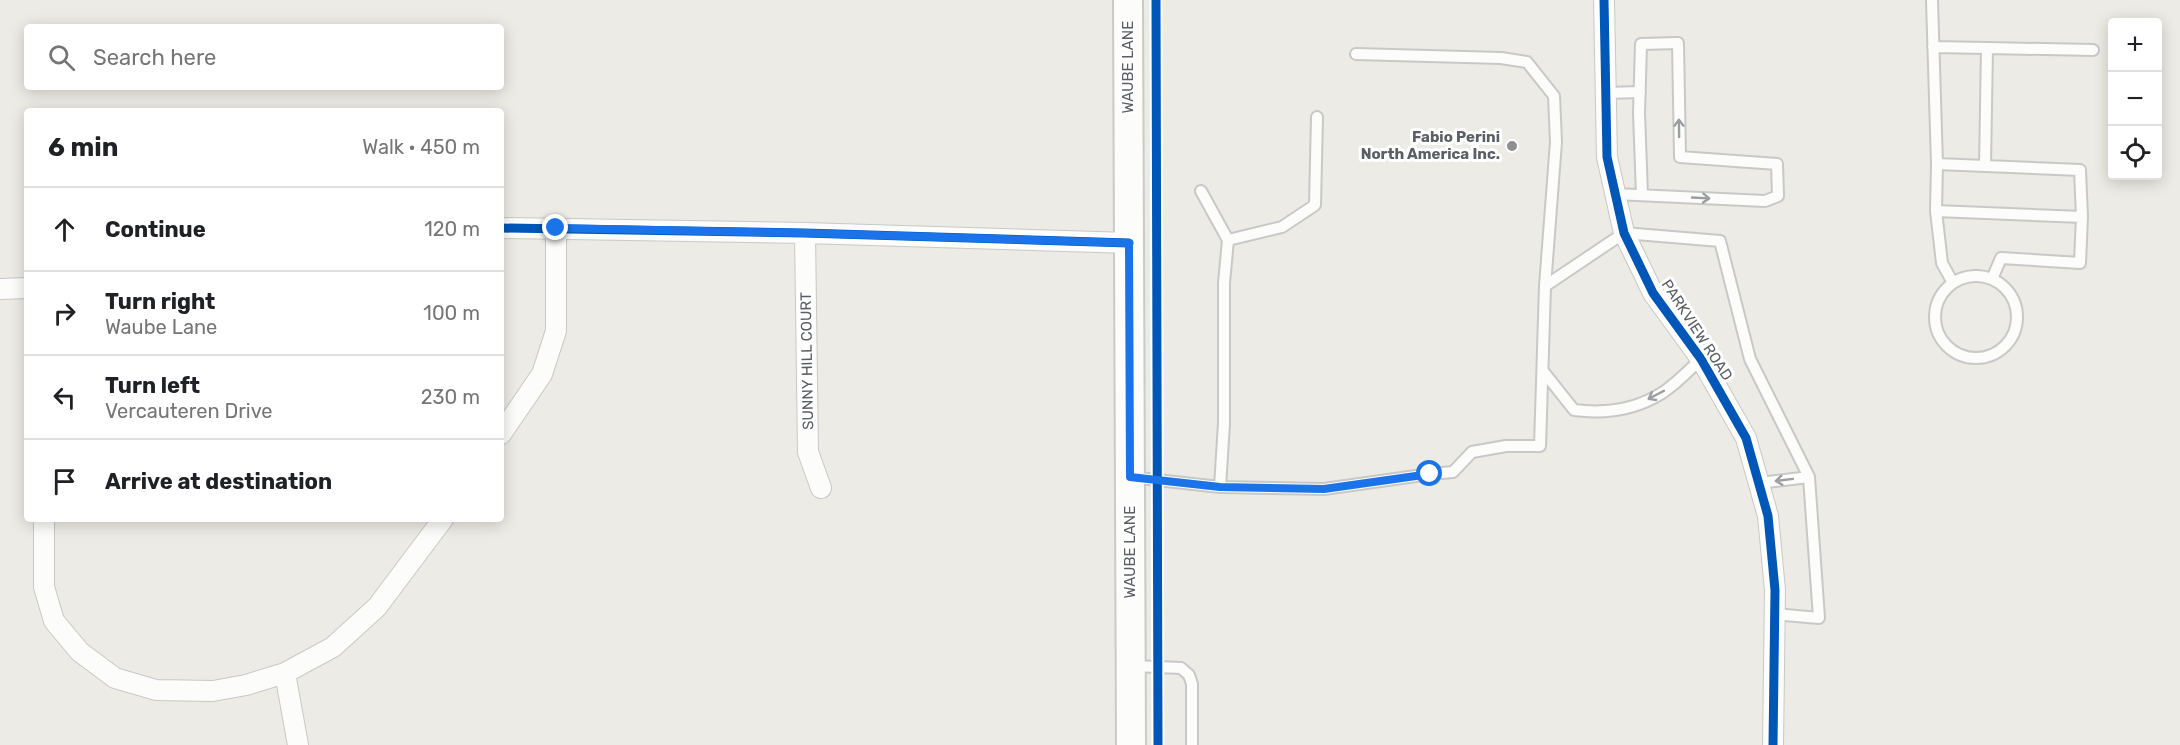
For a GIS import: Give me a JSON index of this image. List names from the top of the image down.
{
  "streets": {
    "main road": ["WAUBE LANE"],
    "street": ["PARKVIEW ROAD", "SUNNY HILL COURT"]
  },
  "places": ["Fabio Perini North America Inc."],
  "page": {
    "map_buttons": ["+", "−"],
    "search": "Search here",
    "heading": ["6 min", "Walk · 450 m"],
    "list": [
      ["Continue", "120 m"],
      ["Turn right", "Waube Lane", "100 m"],
      ["Turn left", "Vercauteren Drive", "230 m"],
      "Arrive at destination"
    ]
  }
}
